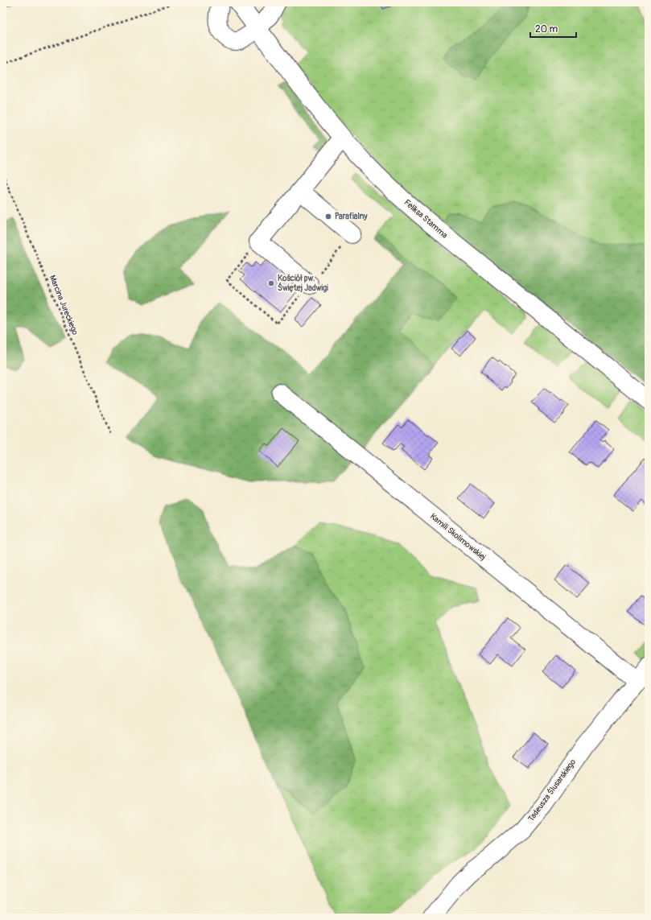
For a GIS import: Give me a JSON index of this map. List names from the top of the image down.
{
  "streets": {
    "street": ["Feliksa Stamma", "Kamili Skolimowskiej", "Tadeusza Ślusarskiego"],
    "path": ["Marcina Jureckiego"]
  },
  "crossings": [
    ["Kamili Skolimowskiej", "Tadeusza Ślusarskiego"]
  ],
  "places": ["Parafialny", "Kościół pw. Świętej Jadwigi"],
  "scale_bar": "20 m"
}
